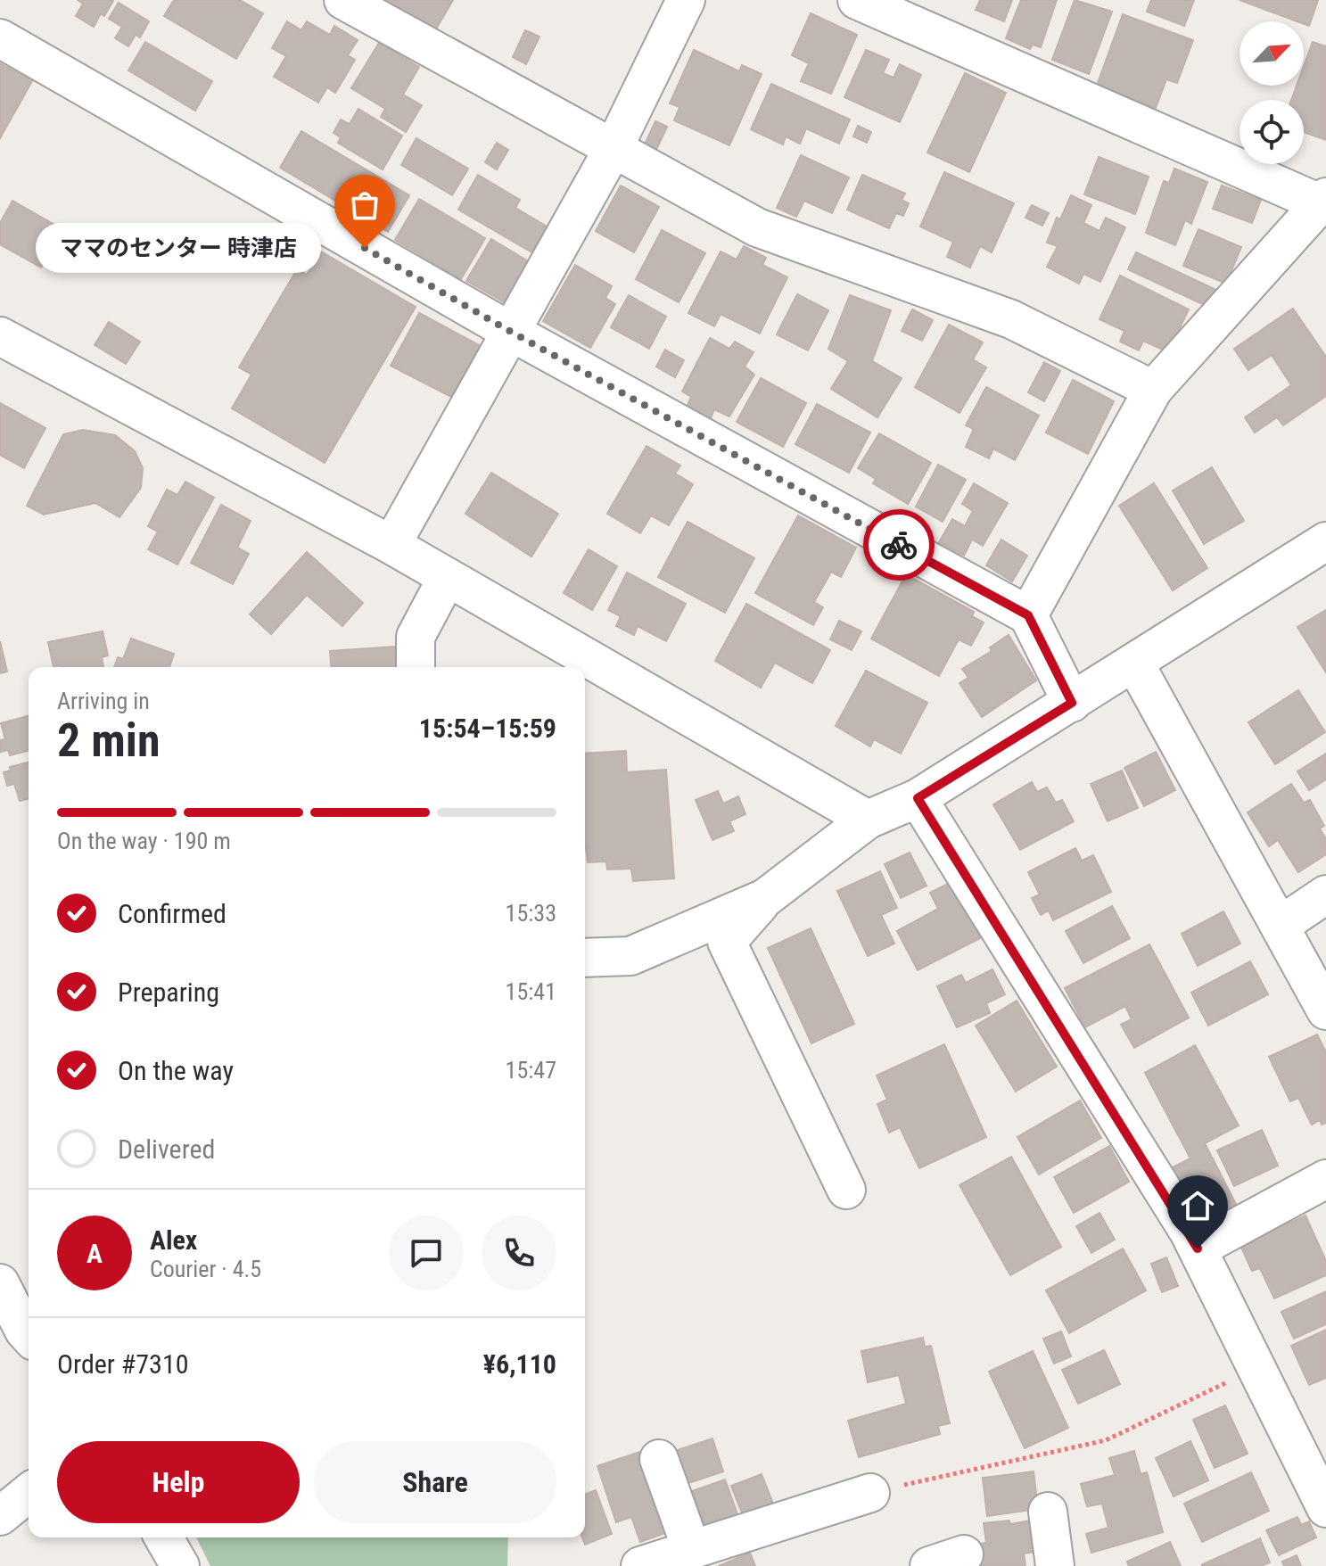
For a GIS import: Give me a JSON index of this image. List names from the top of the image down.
{
  "places": ["ママのセンター 時津店"],
  "north": "top right",
  "page": {
    "bubble": "ママのセンター 時津店",
    "heading": ["2 min", "Arriving in", "15:54–15:59"],
    "panel": [
      "Alex",
      "Courier · 4.5",
      "Order #7310",
      "¥6,110"
    ],
    "bar": "On the way · 190 m",
    "list": [
      ["Confirmed", "15:33"],
      ["Preparing", "15:41"],
      ["On the way", "15:47"],
      "Delivered"
    ],
    "round": "A",
    "buttons": ["Help", "Share"]
  }
}
